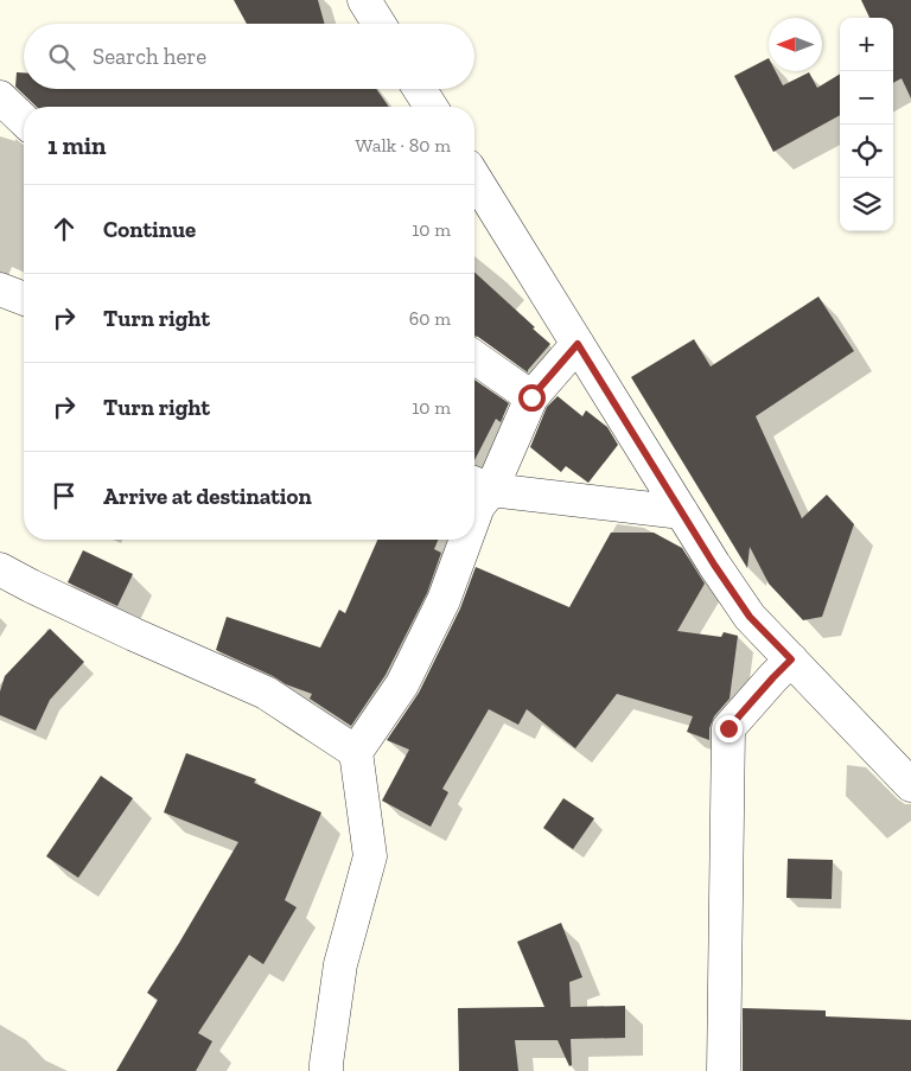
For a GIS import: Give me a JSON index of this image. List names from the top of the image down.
{
  "north": "left",
  "page": {
    "map_buttons": ["+", "−"],
    "search": "Search here",
    "heading": ["1 min", "Walk · 80 m"],
    "list": [
      ["Continue", "10 m"],
      ["Turn right", "60 m"],
      ["Turn right", "10 m"],
      "Arrive at destination"
    ]
  }
}
